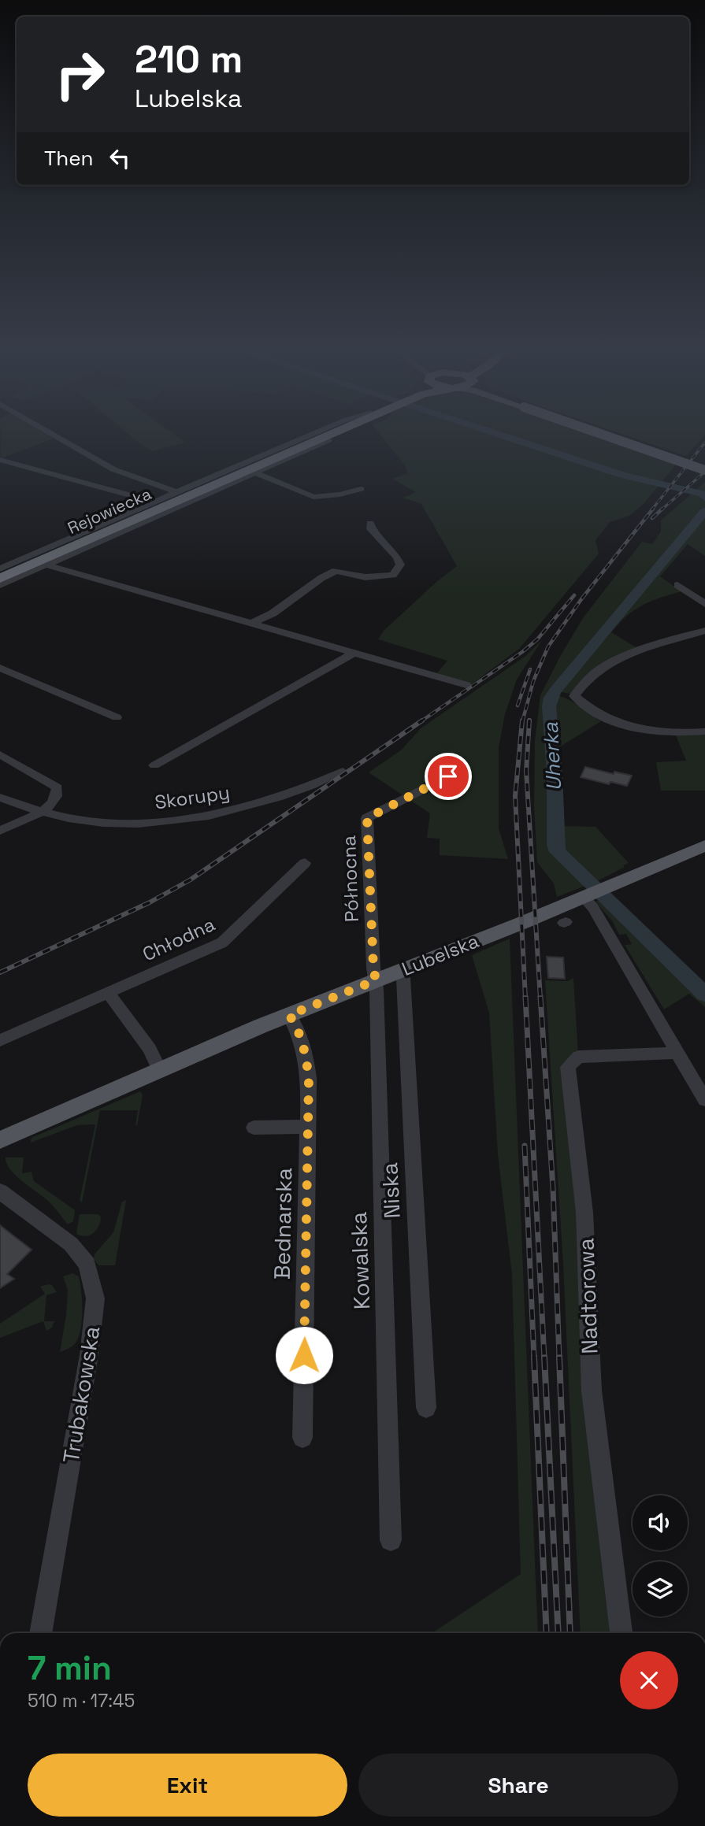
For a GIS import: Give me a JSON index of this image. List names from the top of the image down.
{
  "streets": {
    "highway": ["Rejowiecka"],
    "main road": ["Lubelska"],
    "street": [
      "Skorupy",
      "Północna",
      "Chłodna",
      "Niska",
      "Bednarska",
      "Kowalska",
      "Nadtorowa",
      "Trubakowska"
    ]
  },
  "crossings": [
    ["Północna", "Lubelska"],
    ["Północna", "Kowalska"],
    ["Lubelska", "Niska"],
    ["Lubelska", "Bednarska"],
    ["Lubelska", "Kowalska"]
  ],
  "water": ["Uherka"],
  "page": {
    "turn": ["210 m", "Lubelska"],
    "then": "Then",
    "heading": ["7 min", "510 m · 17:45"],
    "buttons": ["Exit", "Share"]
  }
}
